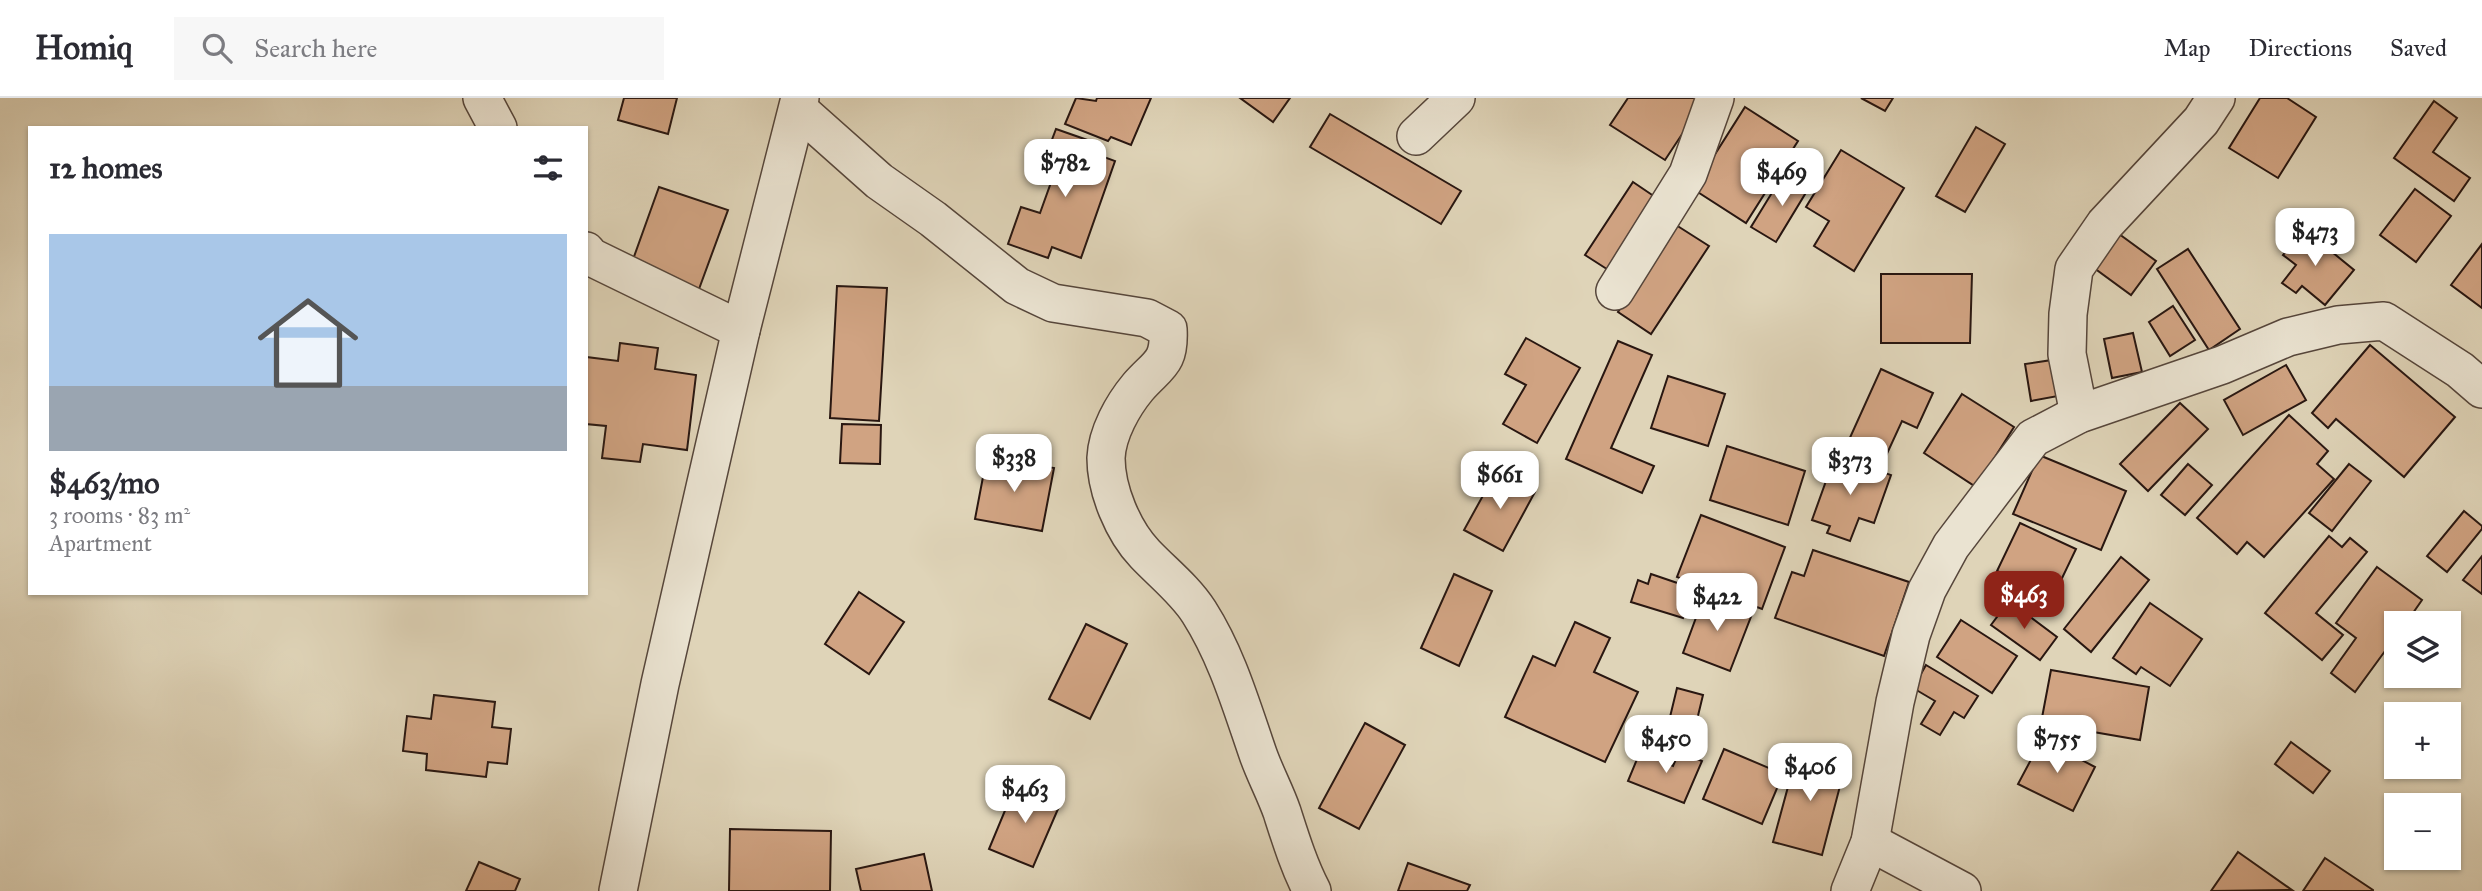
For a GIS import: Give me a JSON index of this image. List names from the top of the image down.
{
  "page": {
    "header": "Homiq",
    "search": "Search here",
    "nav": ["Map", "Directions", "Saved"],
    "heading": "12 homes",
    "price": [
      "$782",
      "$469",
      "$473",
      "$338",
      "$373",
      "$661",
      "$463",
      "$422",
      "$450",
      "$755",
      "$406",
      "$463"
    ],
    "list": [
      {
        "name": "$463/mo",
        "note": "3 rooms · 83 m² · Apartment"
      }
    ],
    "map_buttons": ["+", "−"]
  }
}
